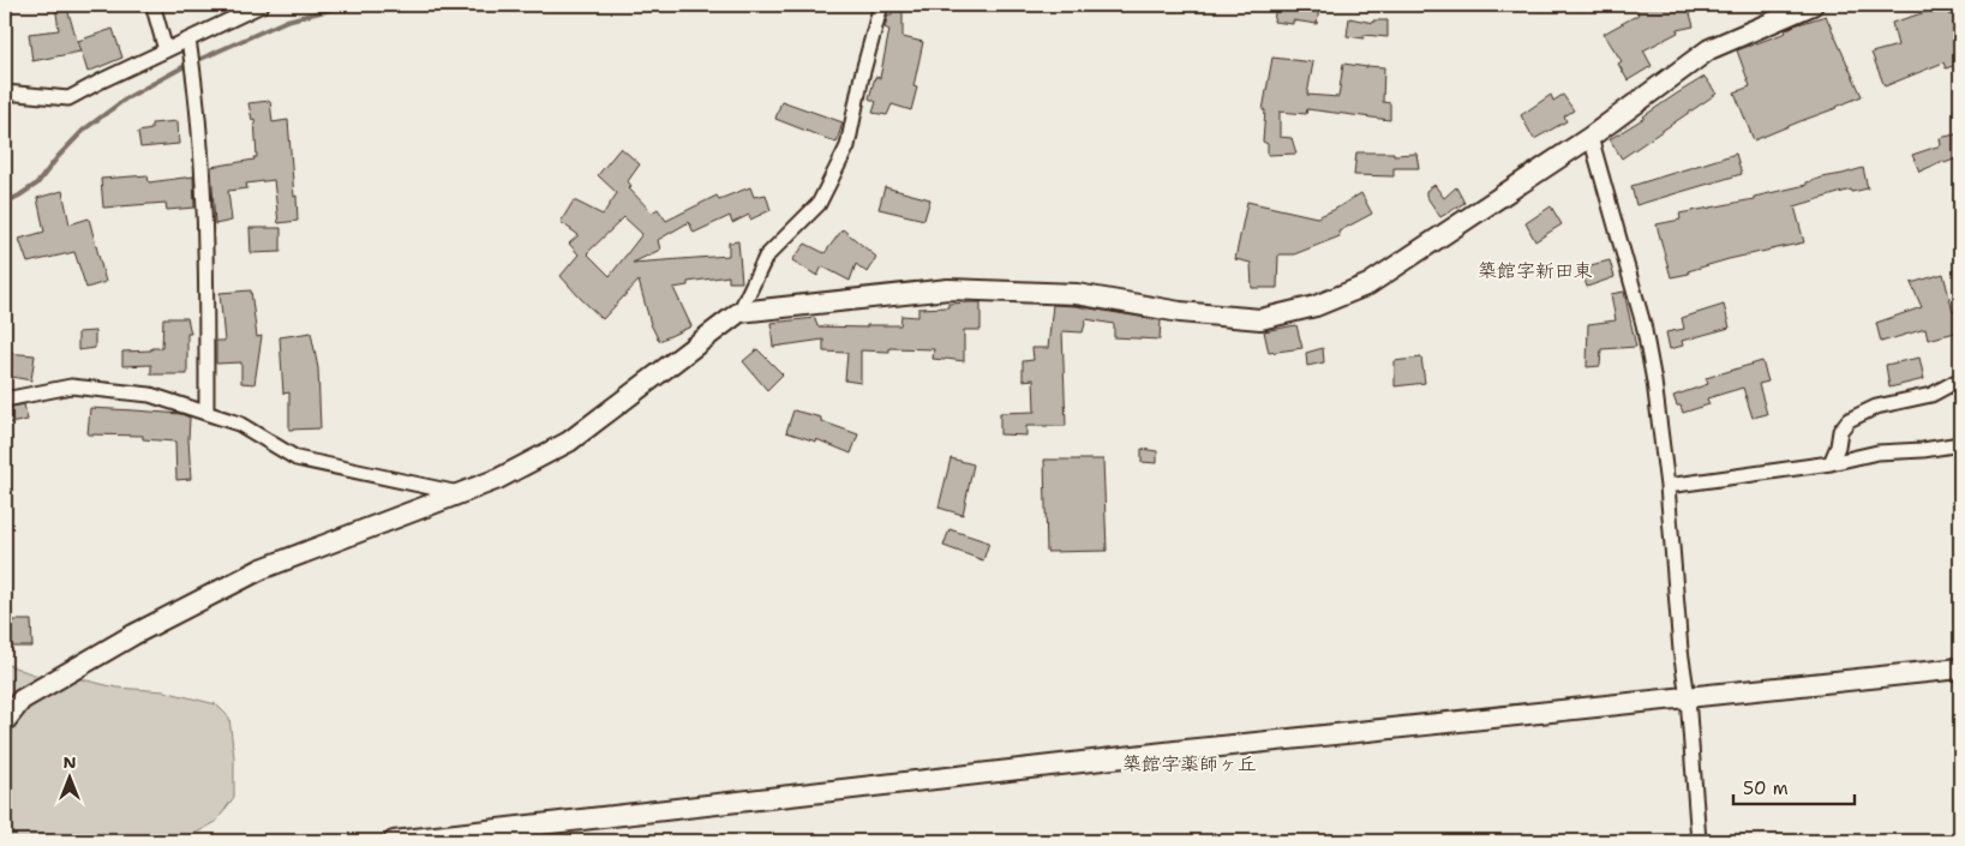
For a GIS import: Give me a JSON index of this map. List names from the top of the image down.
{
  "districts": ["築館字新田東", "築館字薬師ヶ丘"],
  "scale_bar": "50 m",
  "north": "top"
}
